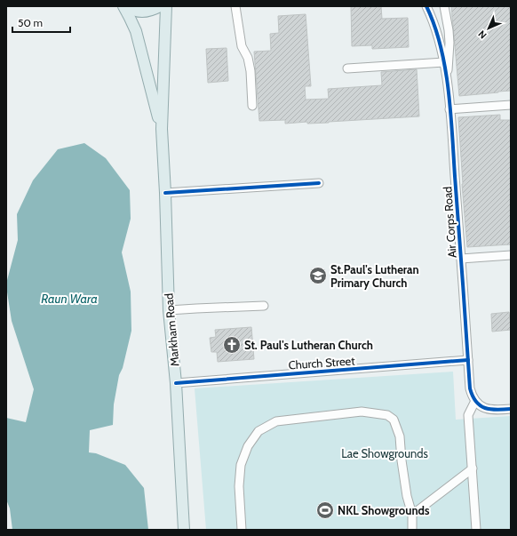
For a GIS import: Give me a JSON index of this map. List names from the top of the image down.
{
  "streets": {
    "main road": ["Markham Road"],
    "street": ["Air Corps Road", "Church Street"]
  },
  "crossings": [
    ["Air Corps Road", "Church Street"],
    ["Markham Road", "Church Street"]
  ],
  "water": ["Raun Wara"],
  "parks": ["Lae Showgrounds"],
  "places": {
    "school or university": ["St.Paul's Lutheran Primary Church"],
    "church": ["St. Paul's Lutheran Church"],
    "sports": ["NKL Showgrounds"]
  },
  "scale_bar": "50 m",
  "north": "bottom left"
}
